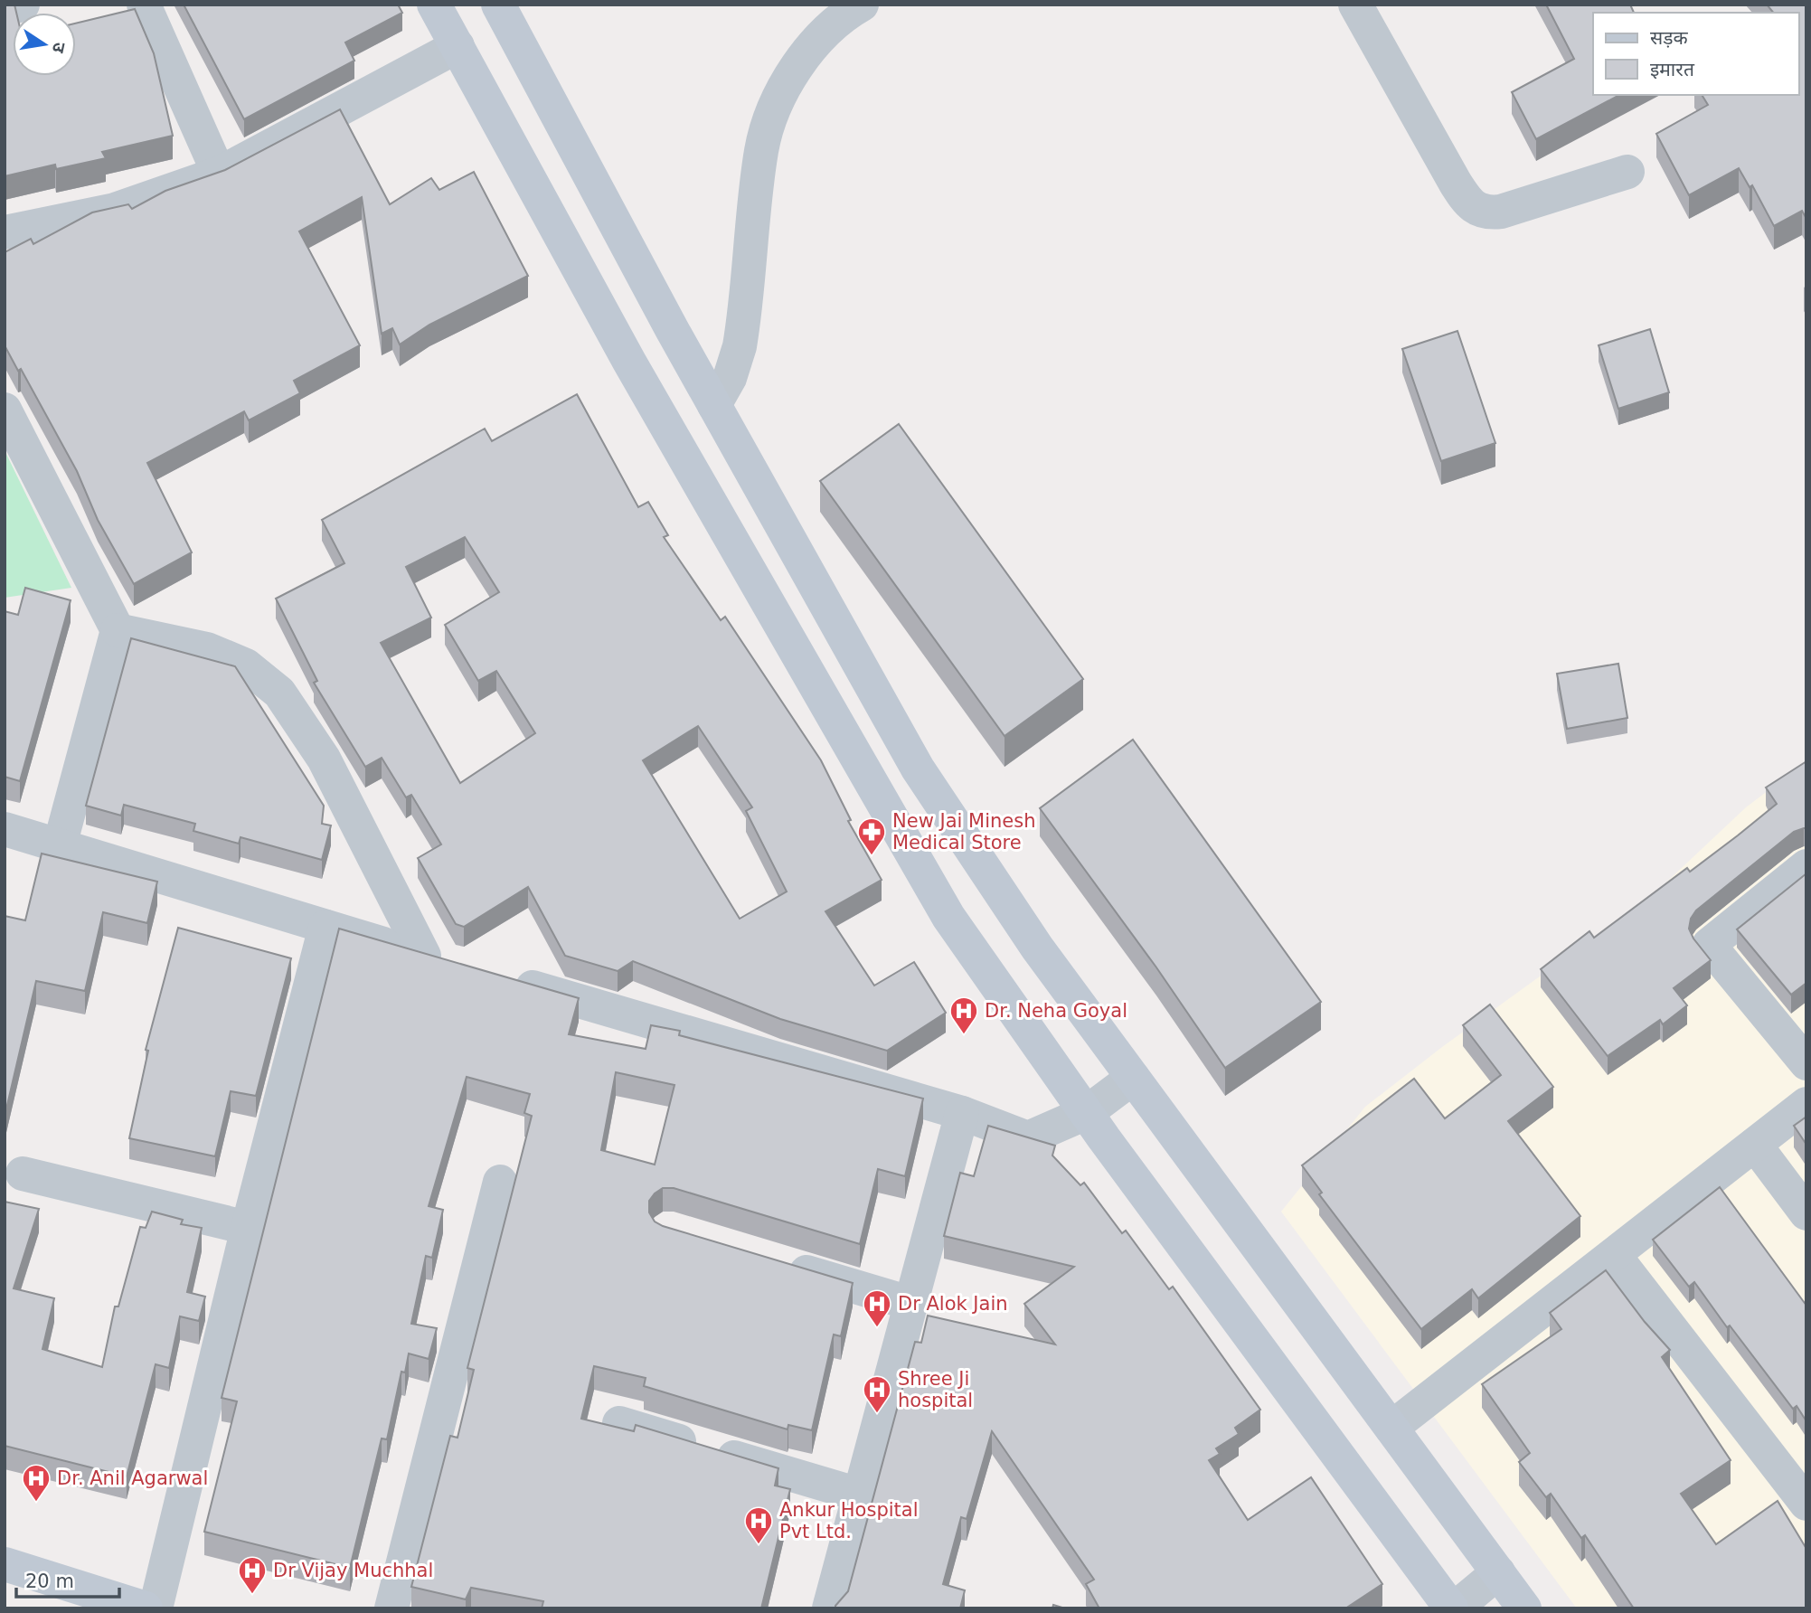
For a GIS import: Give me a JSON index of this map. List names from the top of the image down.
{
  "places": {
    "pharmacy": ["New Jai Minesh Medical Store"],
    "hospital": [
      "Dr. Neha Goyal",
      "Dr Alok Jain",
      "Shree Ji hospital",
      "Dr. Anil Agarwal",
      "Ankur Hospital Pvt Ltd.",
      "Dr Vijay Muchhal"
    ]
  },
  "legend": ["सड़क", "इमारत"],
  "scale_bar": "20 m",
  "north": "right"
}
